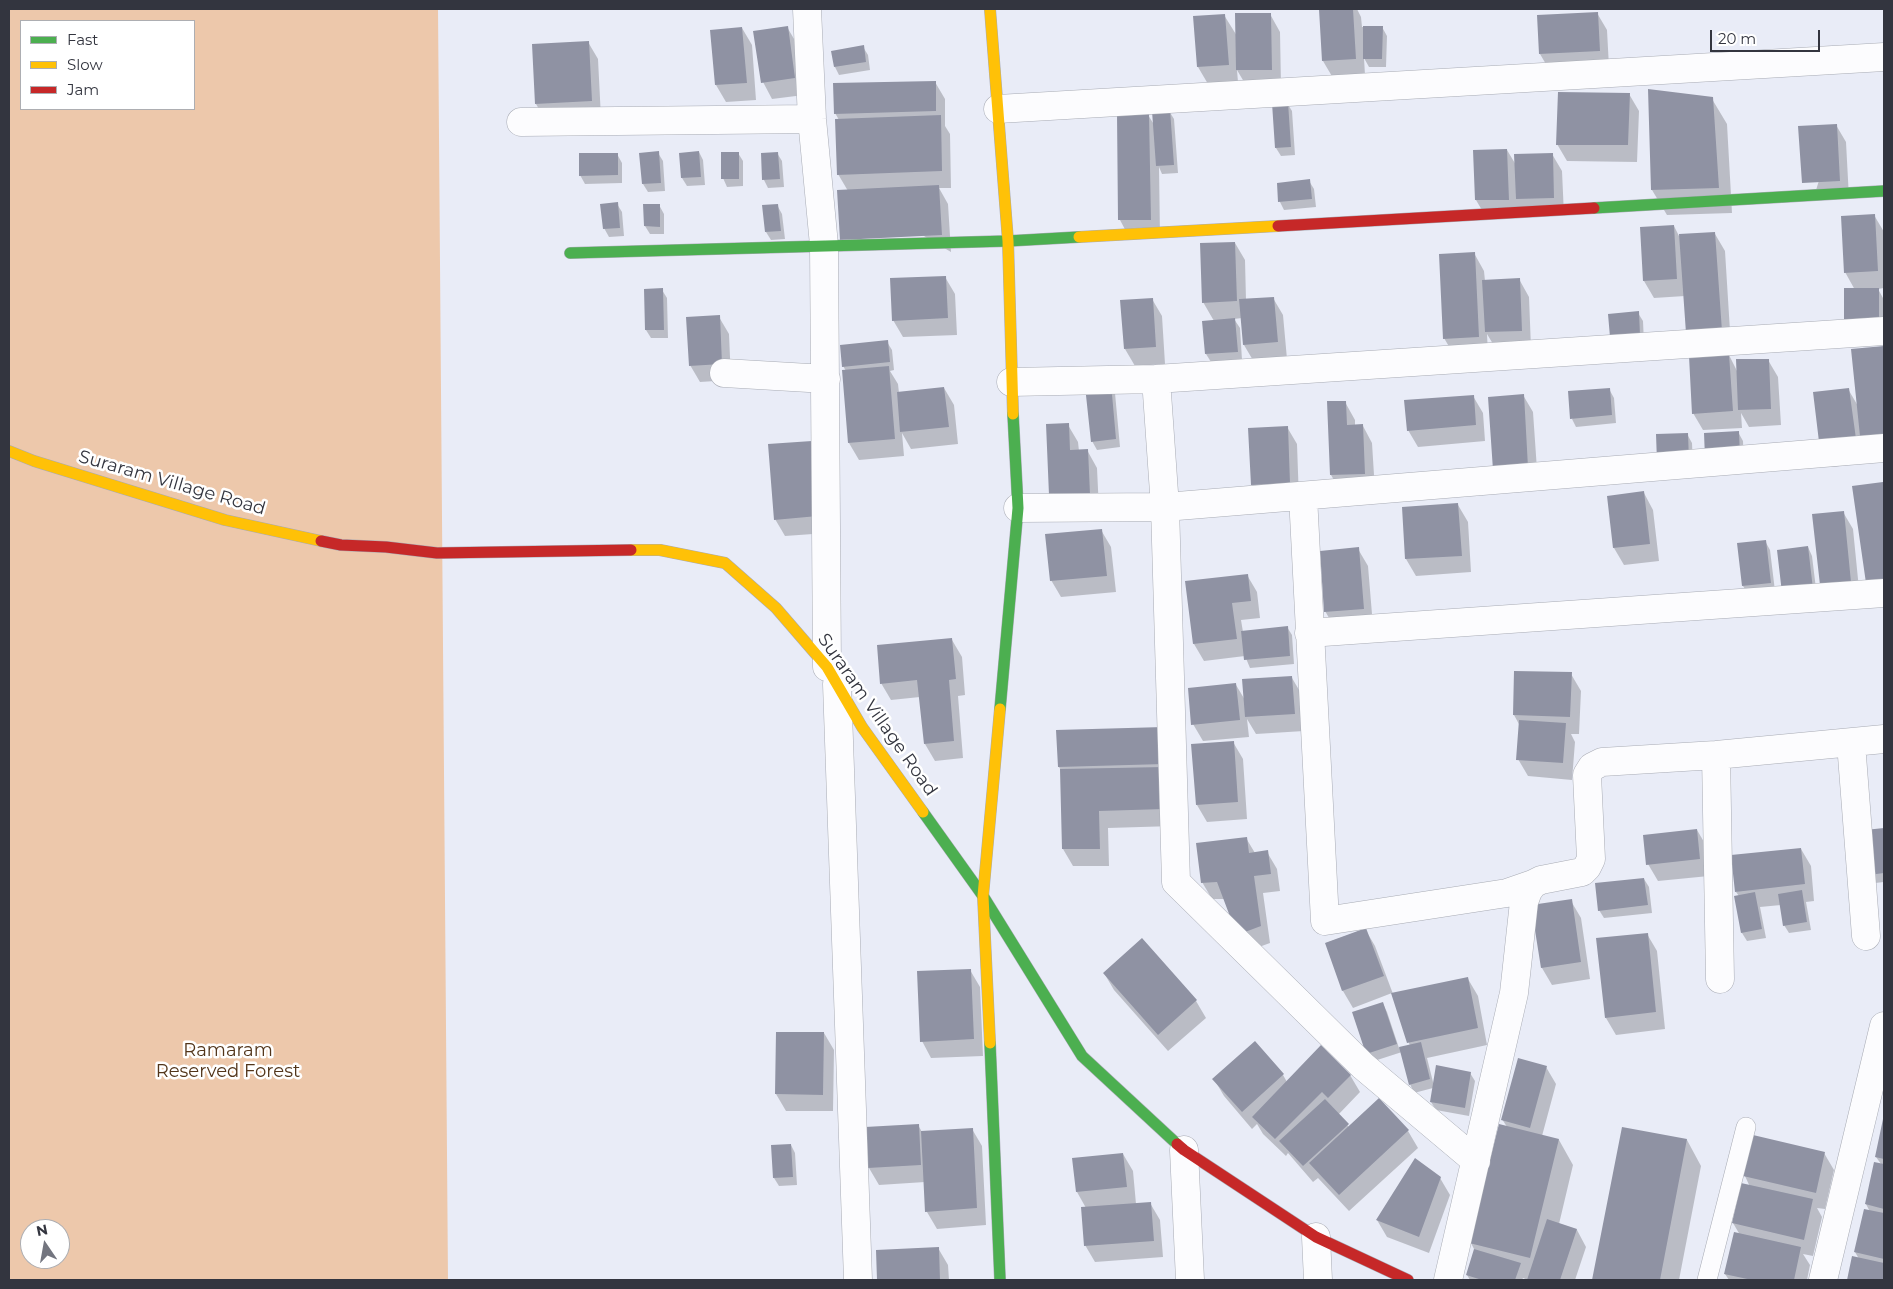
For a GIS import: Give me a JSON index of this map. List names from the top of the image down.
{
  "streets": {
    "street": ["Suraram Village Road"]
  },
  "parks": ["Ramaram Reserved Forest"],
  "legend": ["Fast", "Slow", "Jam"],
  "scale_bar": "20 m",
  "north": "top"
}
